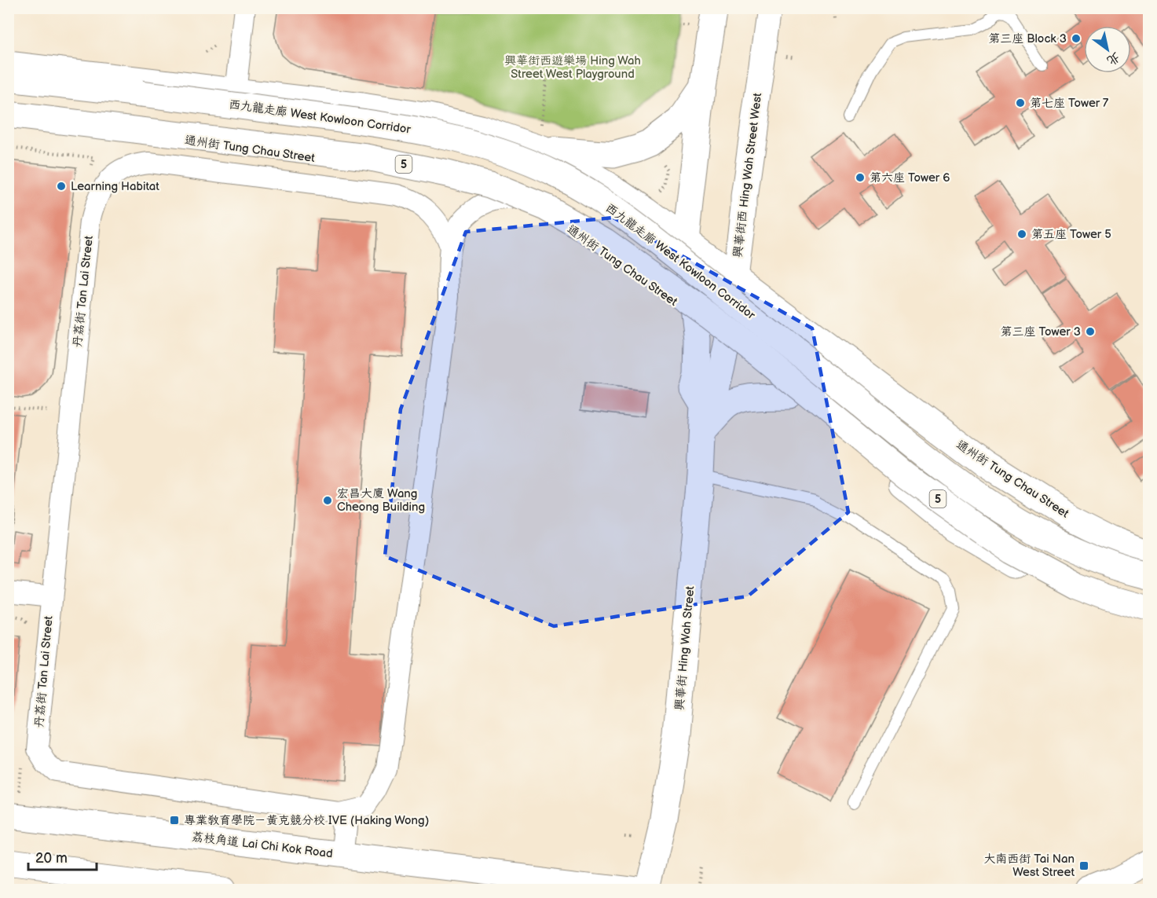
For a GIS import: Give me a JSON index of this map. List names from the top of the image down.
{
  "streets": {
    "main road": [
      "西九龍走廊 West Kowloon Corridor",
      "通州街 Tung Chau Street",
      "5",
      "興華街西 Hing Wah Street West",
      "興華街 Hing Wah Street",
      "荔枝角道 Lai Chi Kok Road"
    ],
    "street": ["丹荔街 Tan Lai Street"]
  },
  "crossings": [
    ["通州街 Tung Chau Street", "5"],
    ["通州街 Tung Chau Street", "興華街西 Hing Wah Street West"],
    ["通州街 Tung Chau Street", "丹荔街 Tan Lai Street"],
    ["通州街 Tung Chau Street", "興華街 Hing Wah Street"],
    ["丹荔街 Tan Lai Street", "荔枝角道 Lai Chi Kok Road"]
  ],
  "parks": ["興華街西遊樂場 Hing Wah Street West Playground"],
  "places": {
    "other": [
      "第三座 Block 3",
      "第七座 Tower 7",
      "第六座 Tower 6",
      "Learning Habitat",
      "第五座 Tower 5",
      "第三座 Tower 3",
      "宏昌大廈 Wang Cheong Building"
    ],
    "transit": ["專業教育學院－黃克競分校 IVE (Haking Wong)", "大南西街 Tai Nan West Street"]
  },
  "scale_bar": "20 m",
  "north": "bottom right"
}
